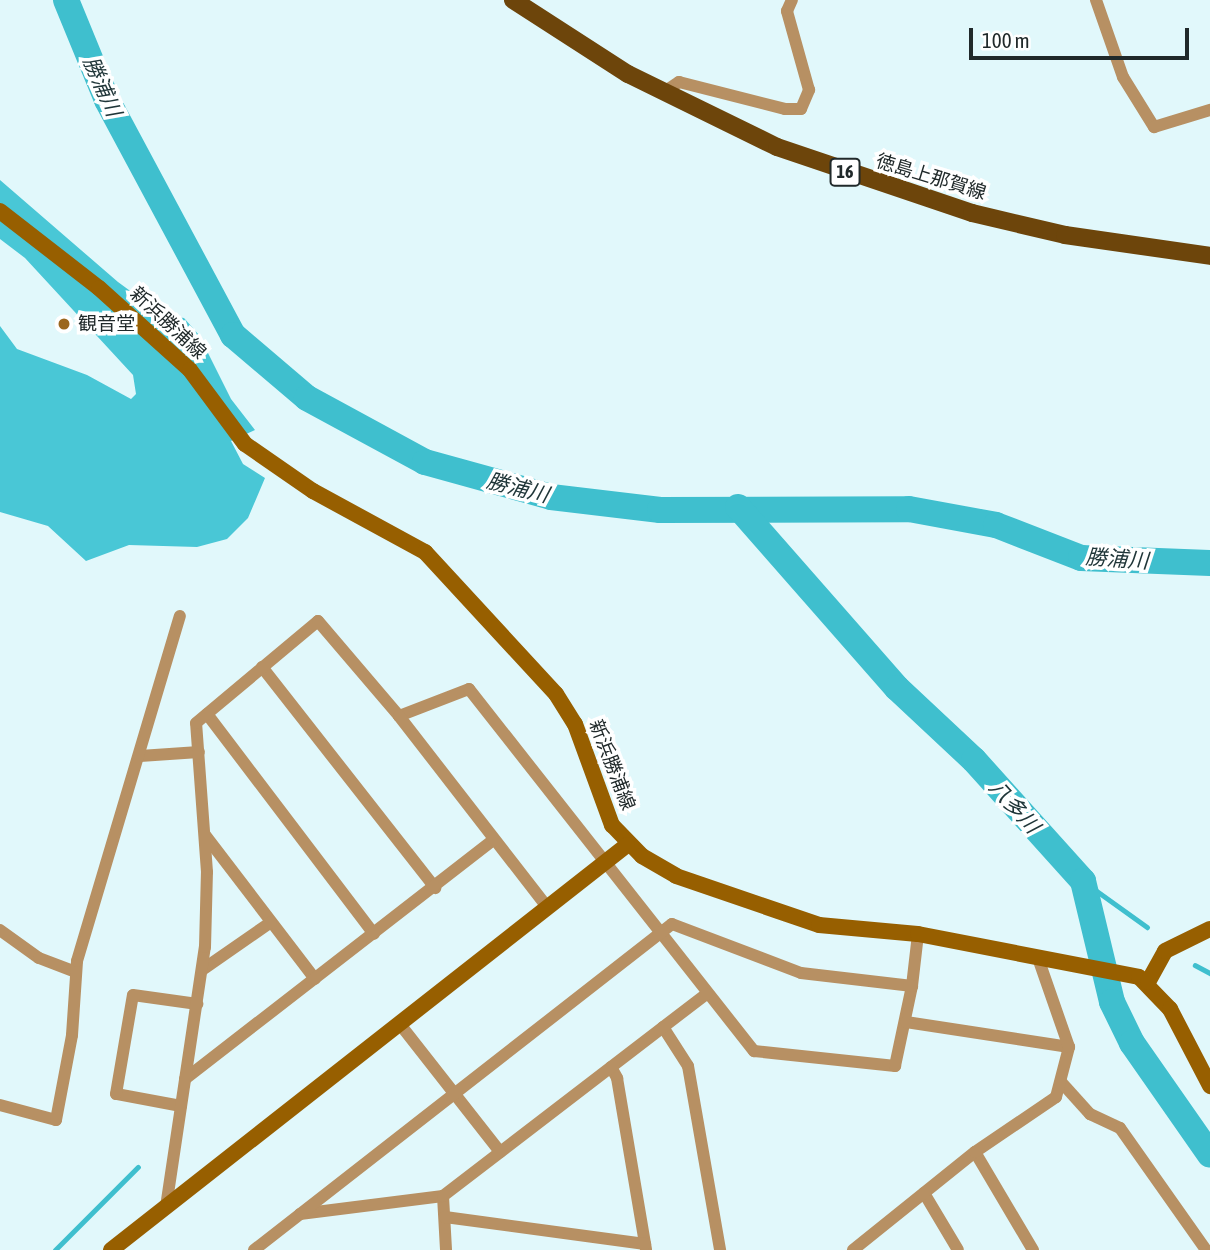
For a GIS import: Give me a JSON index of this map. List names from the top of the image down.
{
  "streets": {
    "main road": ["16", "徳島上那賀線", "新浜勝浦線"]
  },
  "water": ["勝浦川", "八多川"],
  "places": ["観音堂"],
  "scale_bar": "100 m"
}
